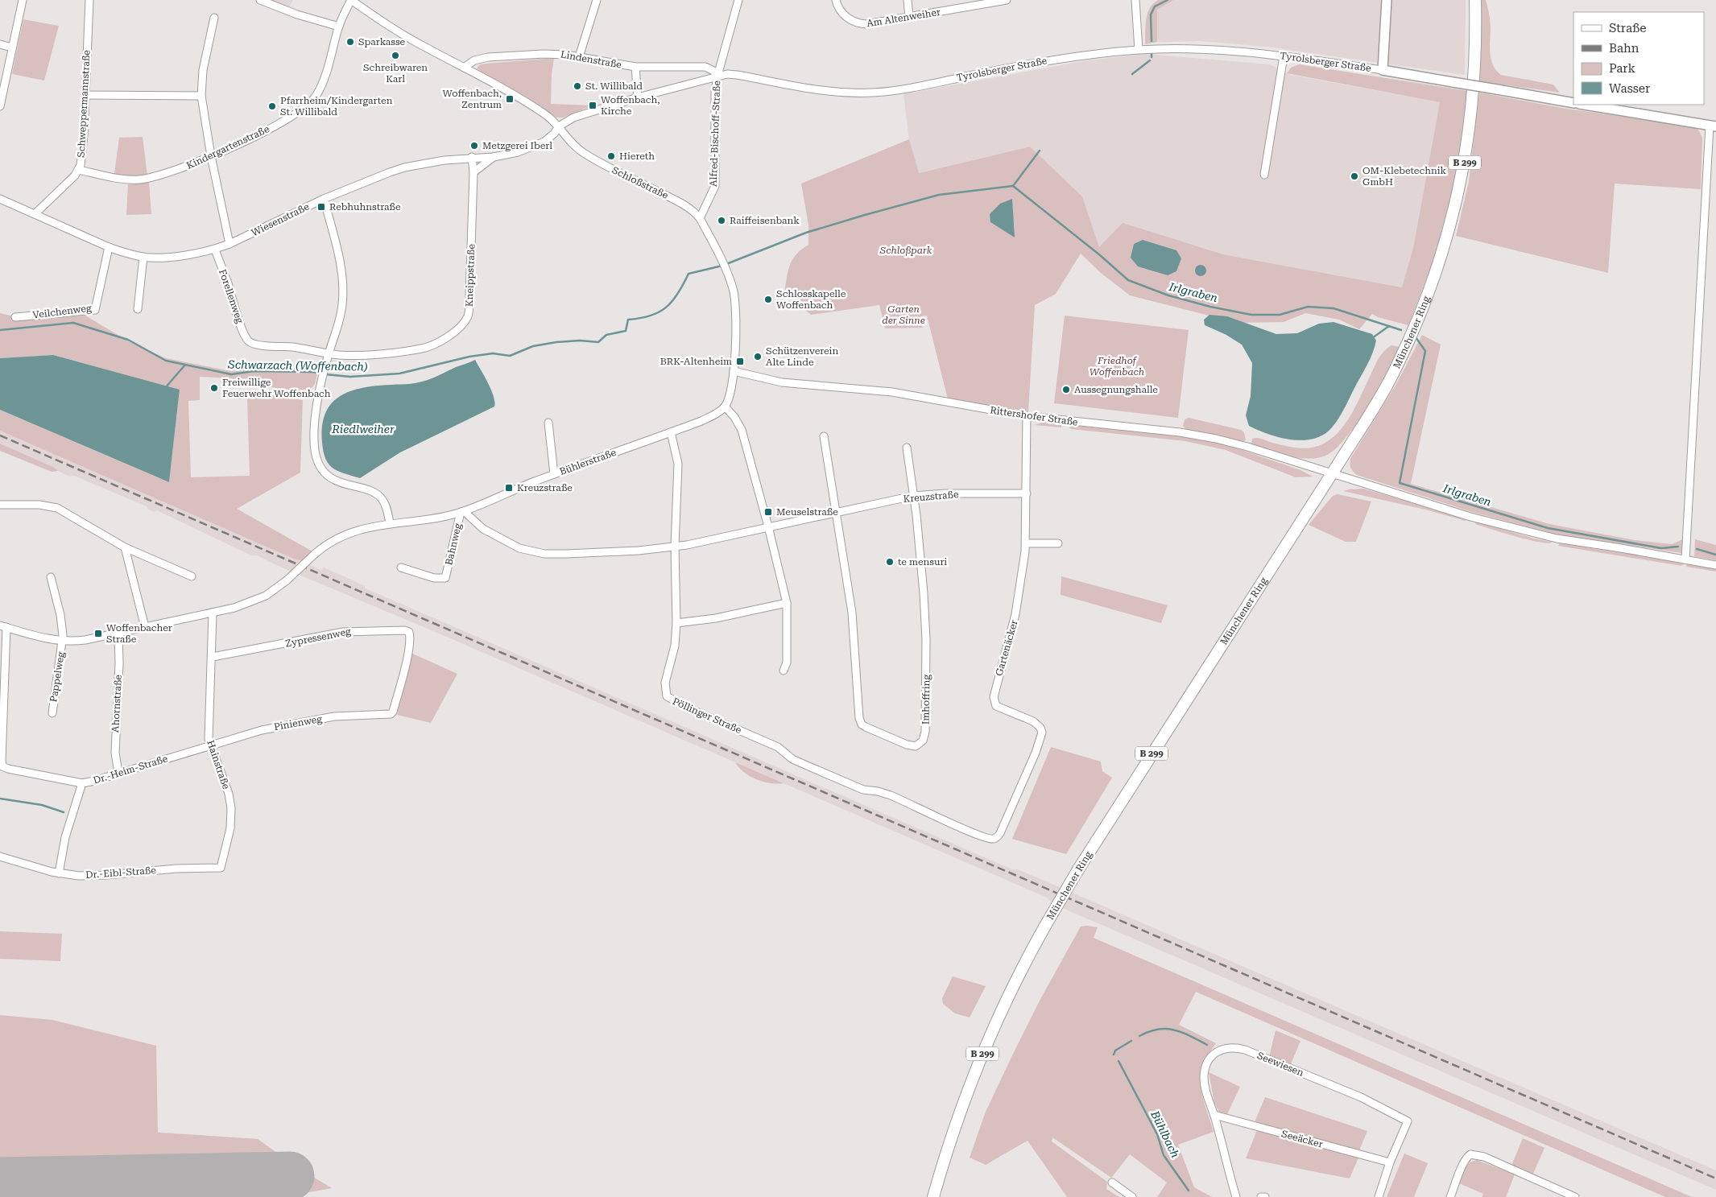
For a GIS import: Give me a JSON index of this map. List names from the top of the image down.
{
  "streets": {
    "main road": ["B 299", "Münchener Ring"],
    "street": [
      "Am Altenweiher",
      "Lindenstraße",
      "Tyrolsberger Straße",
      "Schweppermannstraße",
      "Alfred-Bischoff-Straße",
      "Kindergartenstraße",
      "Schloßstraße",
      "Wiesenstraße",
      "Kneippstraße",
      "Forellenweg",
      "Veilchenweg",
      "Rittershofer Straße",
      "Bühlerstraße",
      "Kreuzstraße",
      "Bahnweg",
      "Zypressenweg",
      "Gartenäcker",
      "Pappelweg",
      "Imhoffring",
      "Ahornstraße",
      "Pöllinger Straße",
      "Pinienweg",
      "Hainstraße",
      "Dr.-Heim-Straße",
      "Dr.-Eibl-Straße",
      "Seewiesen",
      "Seeäcker"
    ]
  },
  "crossings": [
    ["Lindenstraße", "Tyrolsberger Straße"],
    ["Lindenstraße", "Alfred-Bischoff-Straße"],
    ["Lindenstraße", "Schloßstraße"],
    ["Tyrolsberger Straße", "Alfred-Bischoff-Straße"],
    ["Tyrolsberger Straße", "Schloßstraße"],
    ["Tyrolsberger Straße", "Wiesenstraße"],
    ["Schweppermannstraße", "Kindergartenstraße"],
    ["Schweppermannstraße", "Wiesenstraße"],
    ["Alfred-Bischoff-Straße", "Schloßstraße"],
    ["Kindergartenstraße", "Schloßstraße"],
    ["Schloßstraße", "Wiesenstraße"],
    ["Schloßstraße", "Rittershofer Straße"],
    ["Wiesenstraße", "Kneippstraße"],
    ["Wiesenstraße", "Forellenweg"],
    ["Wiesenstraße", "Veilchenweg"],
    ["Kneippstraße", "Forellenweg"],
    ["Münchener Ring", "Rittershofer Straße"],
    ["Rittershofer Straße", "Gartenäcker"],
    ["Bühlerstraße", "Kreuzstraße"],
    ["Bühlerstraße", "Bahnweg"],
    ["Bühlerstraße", "Pöllinger Straße"],
    ["Bühlerstraße", "Hainstraße"],
    ["Kreuzstraße", "Bahnweg"],
    ["Kreuzstraße", "Gartenäcker"],
    ["Kreuzstraße", "Imhoffring"],
    ["Kreuzstraße", "Pöllinger Straße"],
    ["Zypressenweg", "Pinienweg"],
    ["Zypressenweg", "Hainstraße"],
    ["Gartenäcker", "Pöllinger Straße"],
    ["Ahornstraße", "Dr.-Heim-Straße"],
    ["Pinienweg", "Hainstraße"],
    ["Pinienweg", "Dr.-Heim-Straße"],
    ["Hainstraße", "Dr.-Heim-Straße"],
    ["Hainstraße", "Dr.-Eibl-Straße"],
    ["Seewiesen", "Seeäcker"]
  ],
  "water": [
    "Irlgraben",
    "Schwarzach (Woffenbach)",
    "Riedlweiher",
    "Bühlbach"
  ],
  "parks": ["Schloßpark", "Garten der Sinne", "Friedhof Woffenbach"],
  "places": {
    "other": [
      "Sparkasse",
      "Schreibwaren Karl",
      "St. Willibald",
      "Pfarrheim/Kindergarten St. Willibald",
      "Metzgerei Iberl",
      "Hiereth",
      "OM-Klebetechnik GmbH",
      "Raiffeisenbank",
      "Schlosskapelle Woffenbach",
      "Schützenverein Alte Linde",
      "Freiwillige Feuerwehr Woffenbach",
      "Aussegnungshalle",
      "te mensuri"
    ],
    "transit": [
      "Woffenbach, Zentrum",
      "Woffenbach, Kirche",
      "Rebhuhnstraße",
      "BRK-Altenheim",
      "Kreuzstraße",
      "Meuselstraße",
      "Woffenbacher Straße"
    ]
  },
  "legend": [
    "Straße",
    "Bahn",
    "Park",
    "Wasser"
  ]
}
